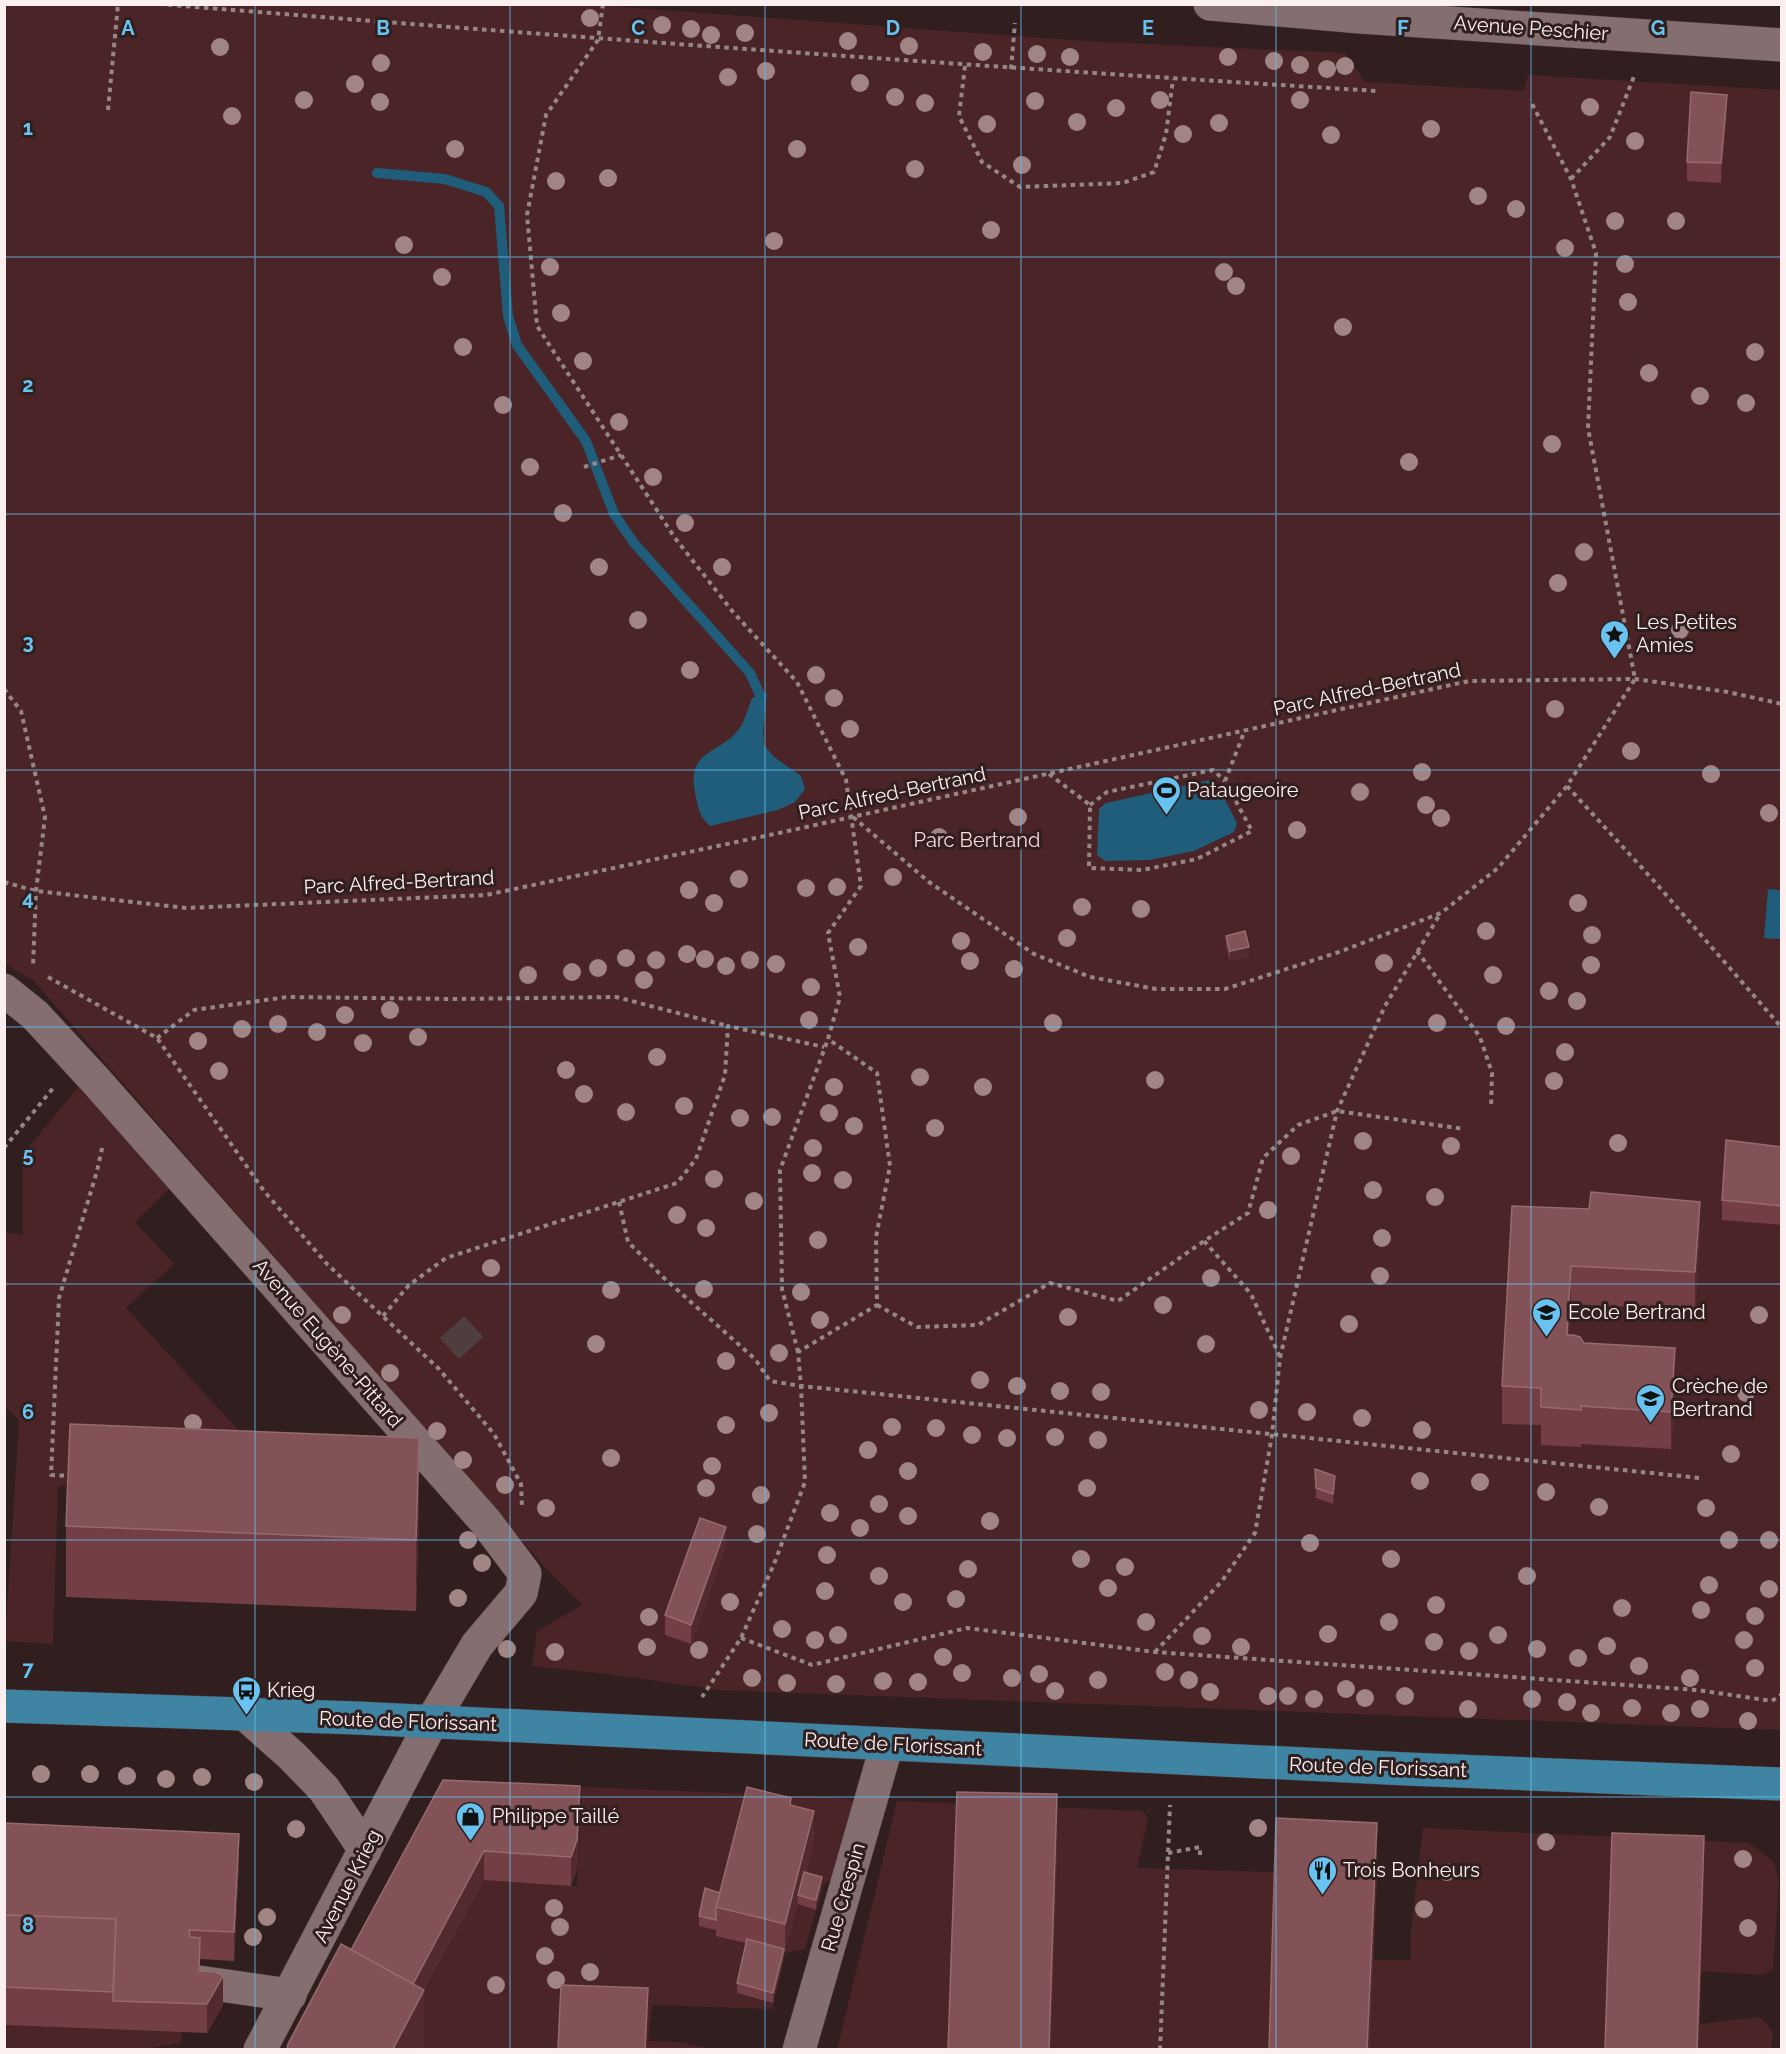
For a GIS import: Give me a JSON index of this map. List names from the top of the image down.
{
  "streets": {
    "main road": ["Route de Florissant"],
    "street": [
      "Avenue Peschier",
      "Avenue Eugène-Pittard",
      "Avenue Krieg",
      "Rue Crespin"
    ],
    "path": ["Parc Alfred-Bertrand"]
  },
  "crossings": [
    ["Avenue Eugène-Pittard", "Route de Florissant"],
    ["Avenue Eugène-Pittard", "Avenue Krieg"],
    ["Route de Florissant", "Avenue Krieg"],
    ["Route de Florissant", "Rue Crespin"]
  ],
  "parks": ["Parc Bertrand"],
  "places": {
    "place": ["Les Petites Amies"],
    "sports": ["Pataugeoire"],
    "school or university": ["Ecole Bertrand", "Crèche de Bertrand"],
    "bus stop": ["Krieg"],
    "shop": ["Philippe Taillé"],
    "restaurant": ["Trois Bonheurs"]
  },
  "grid": {
    "columns": [
      "A",
      "B",
      "C",
      "D",
      "E",
      "F",
      "G"
    ],
    "rows": [
      "1",
      "2",
      "3",
      "4",
      "5",
      "6",
      "7",
      "8"
    ]
  }
}
